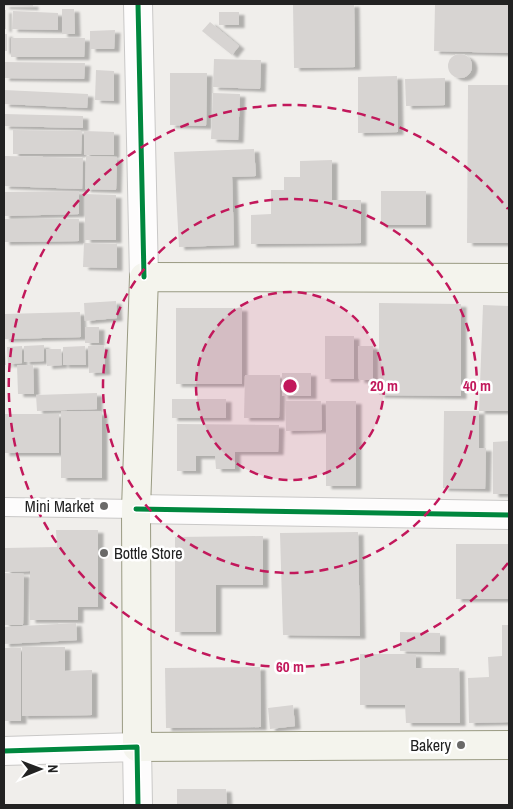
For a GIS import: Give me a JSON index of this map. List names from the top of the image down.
{
  "places": ["Mini Market", "Bottle Store", "Bakery"],
  "north": "right",
  "rings": ["20 m", "40 m", "60 m"]
}
